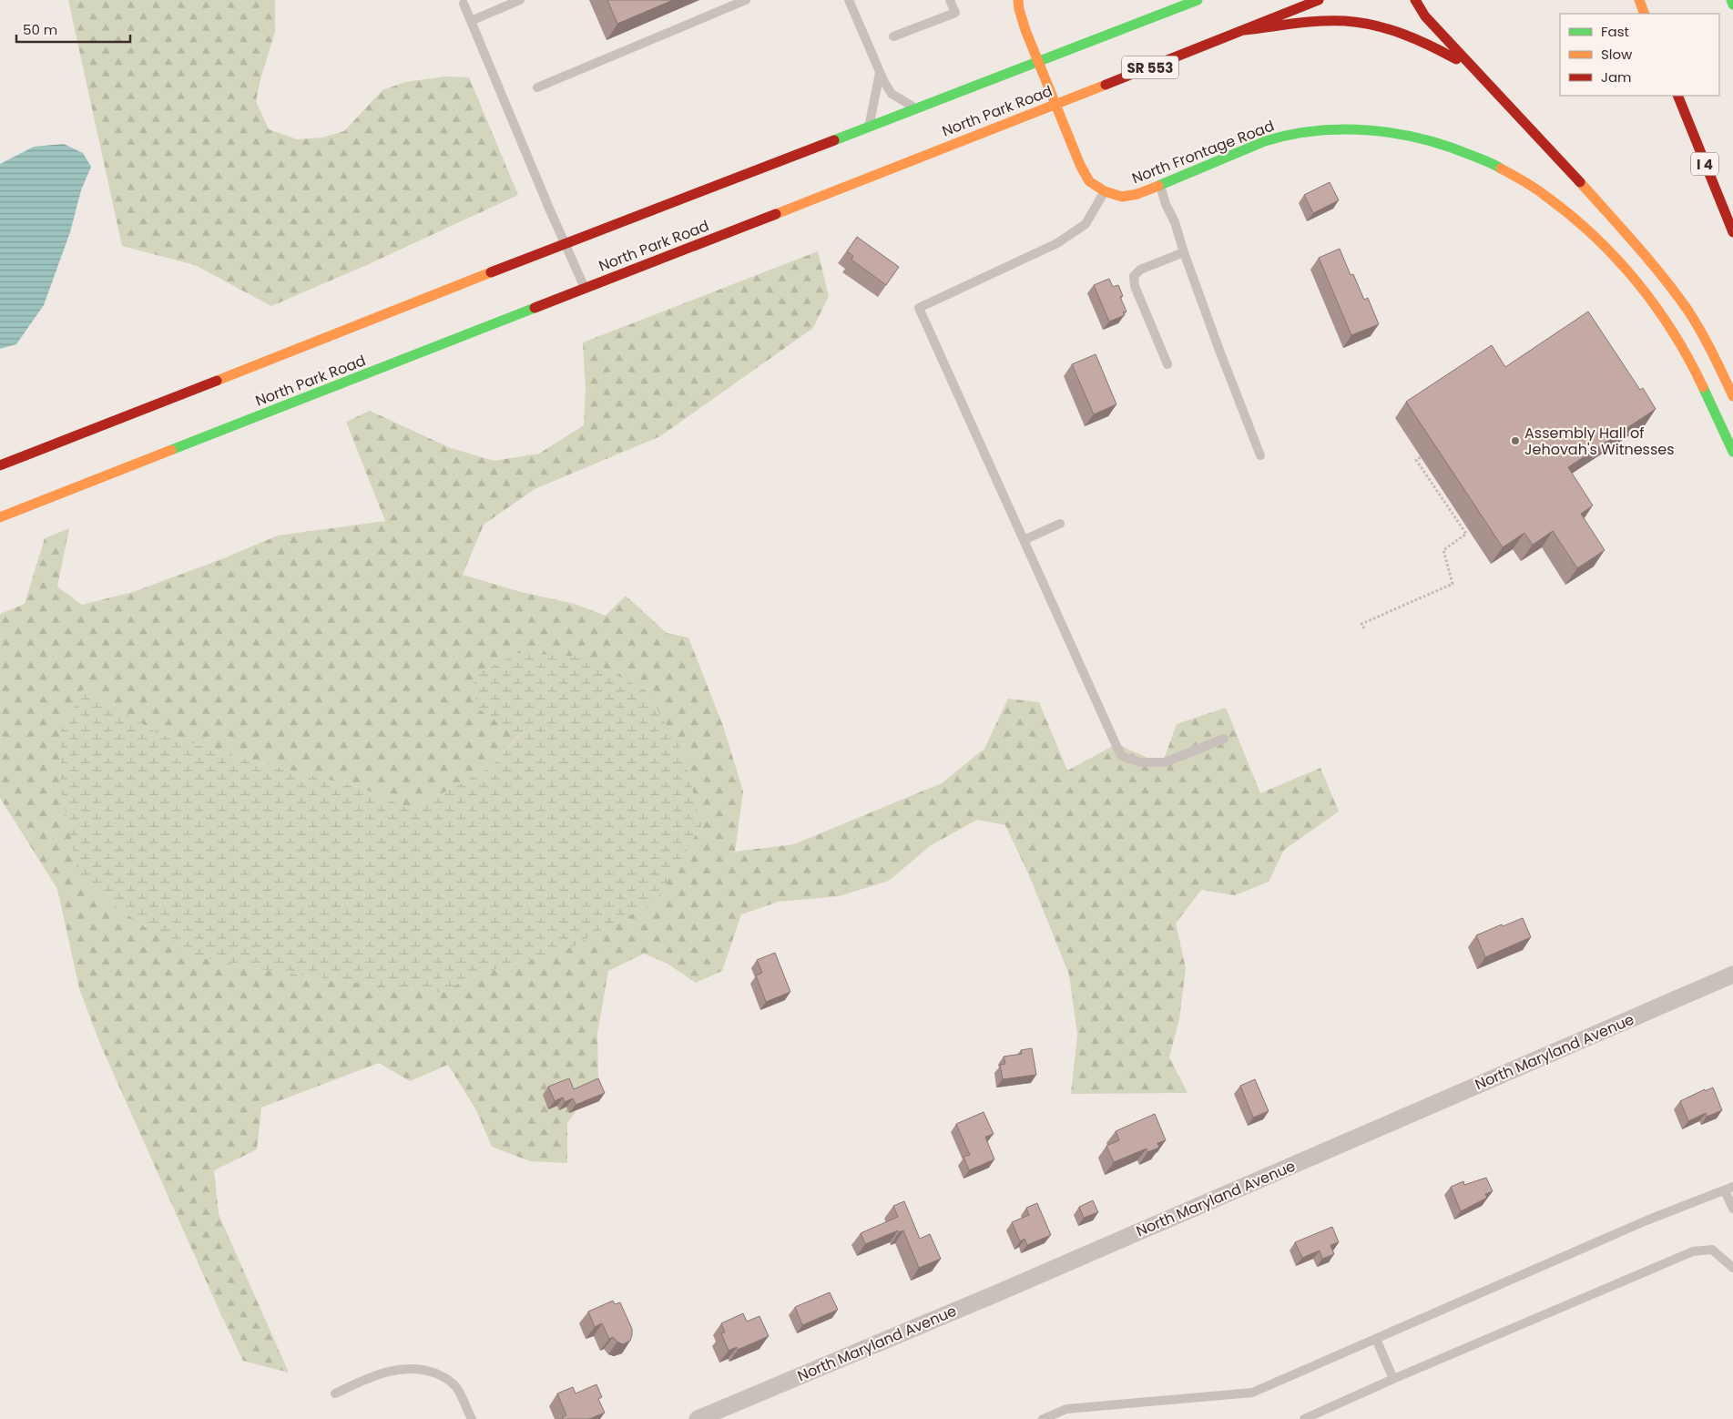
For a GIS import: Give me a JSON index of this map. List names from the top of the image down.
{
  "streets": {
    "main road": [
      "SR 553",
      "North Park Road",
      "North Frontage Road",
      "I 4"
    ],
    "street": ["North Maryland Avenue"]
  },
  "crossings": [
    ["North Park Road", "North Frontage Road"]
  ],
  "places": ["Assembly Hall of Jehovah's Witnesses"],
  "legend": ["Fast", "Slow", "Jam"],
  "scale_bar": "50 m"
}
